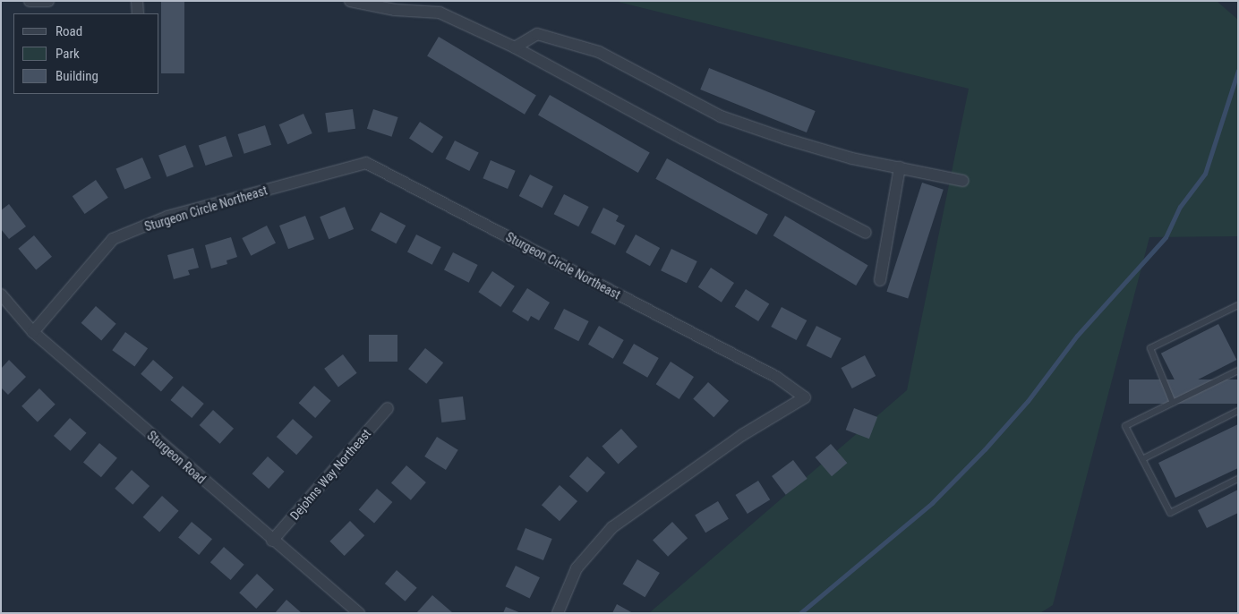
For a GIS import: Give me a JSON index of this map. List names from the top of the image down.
{
  "streets": {
    "street": ["Sturgeon Circle Northeast", "Sturgeon Road", "Dejohns Way Northeast"]
  },
  "crossings": [
    ["Sturgeon Circle Northeast", "Sturgeon Road"],
    ["Sturgeon Road", "Dejohns Way Northeast"]
  ],
  "legend": ["Road", "Park", "Building"]
}
